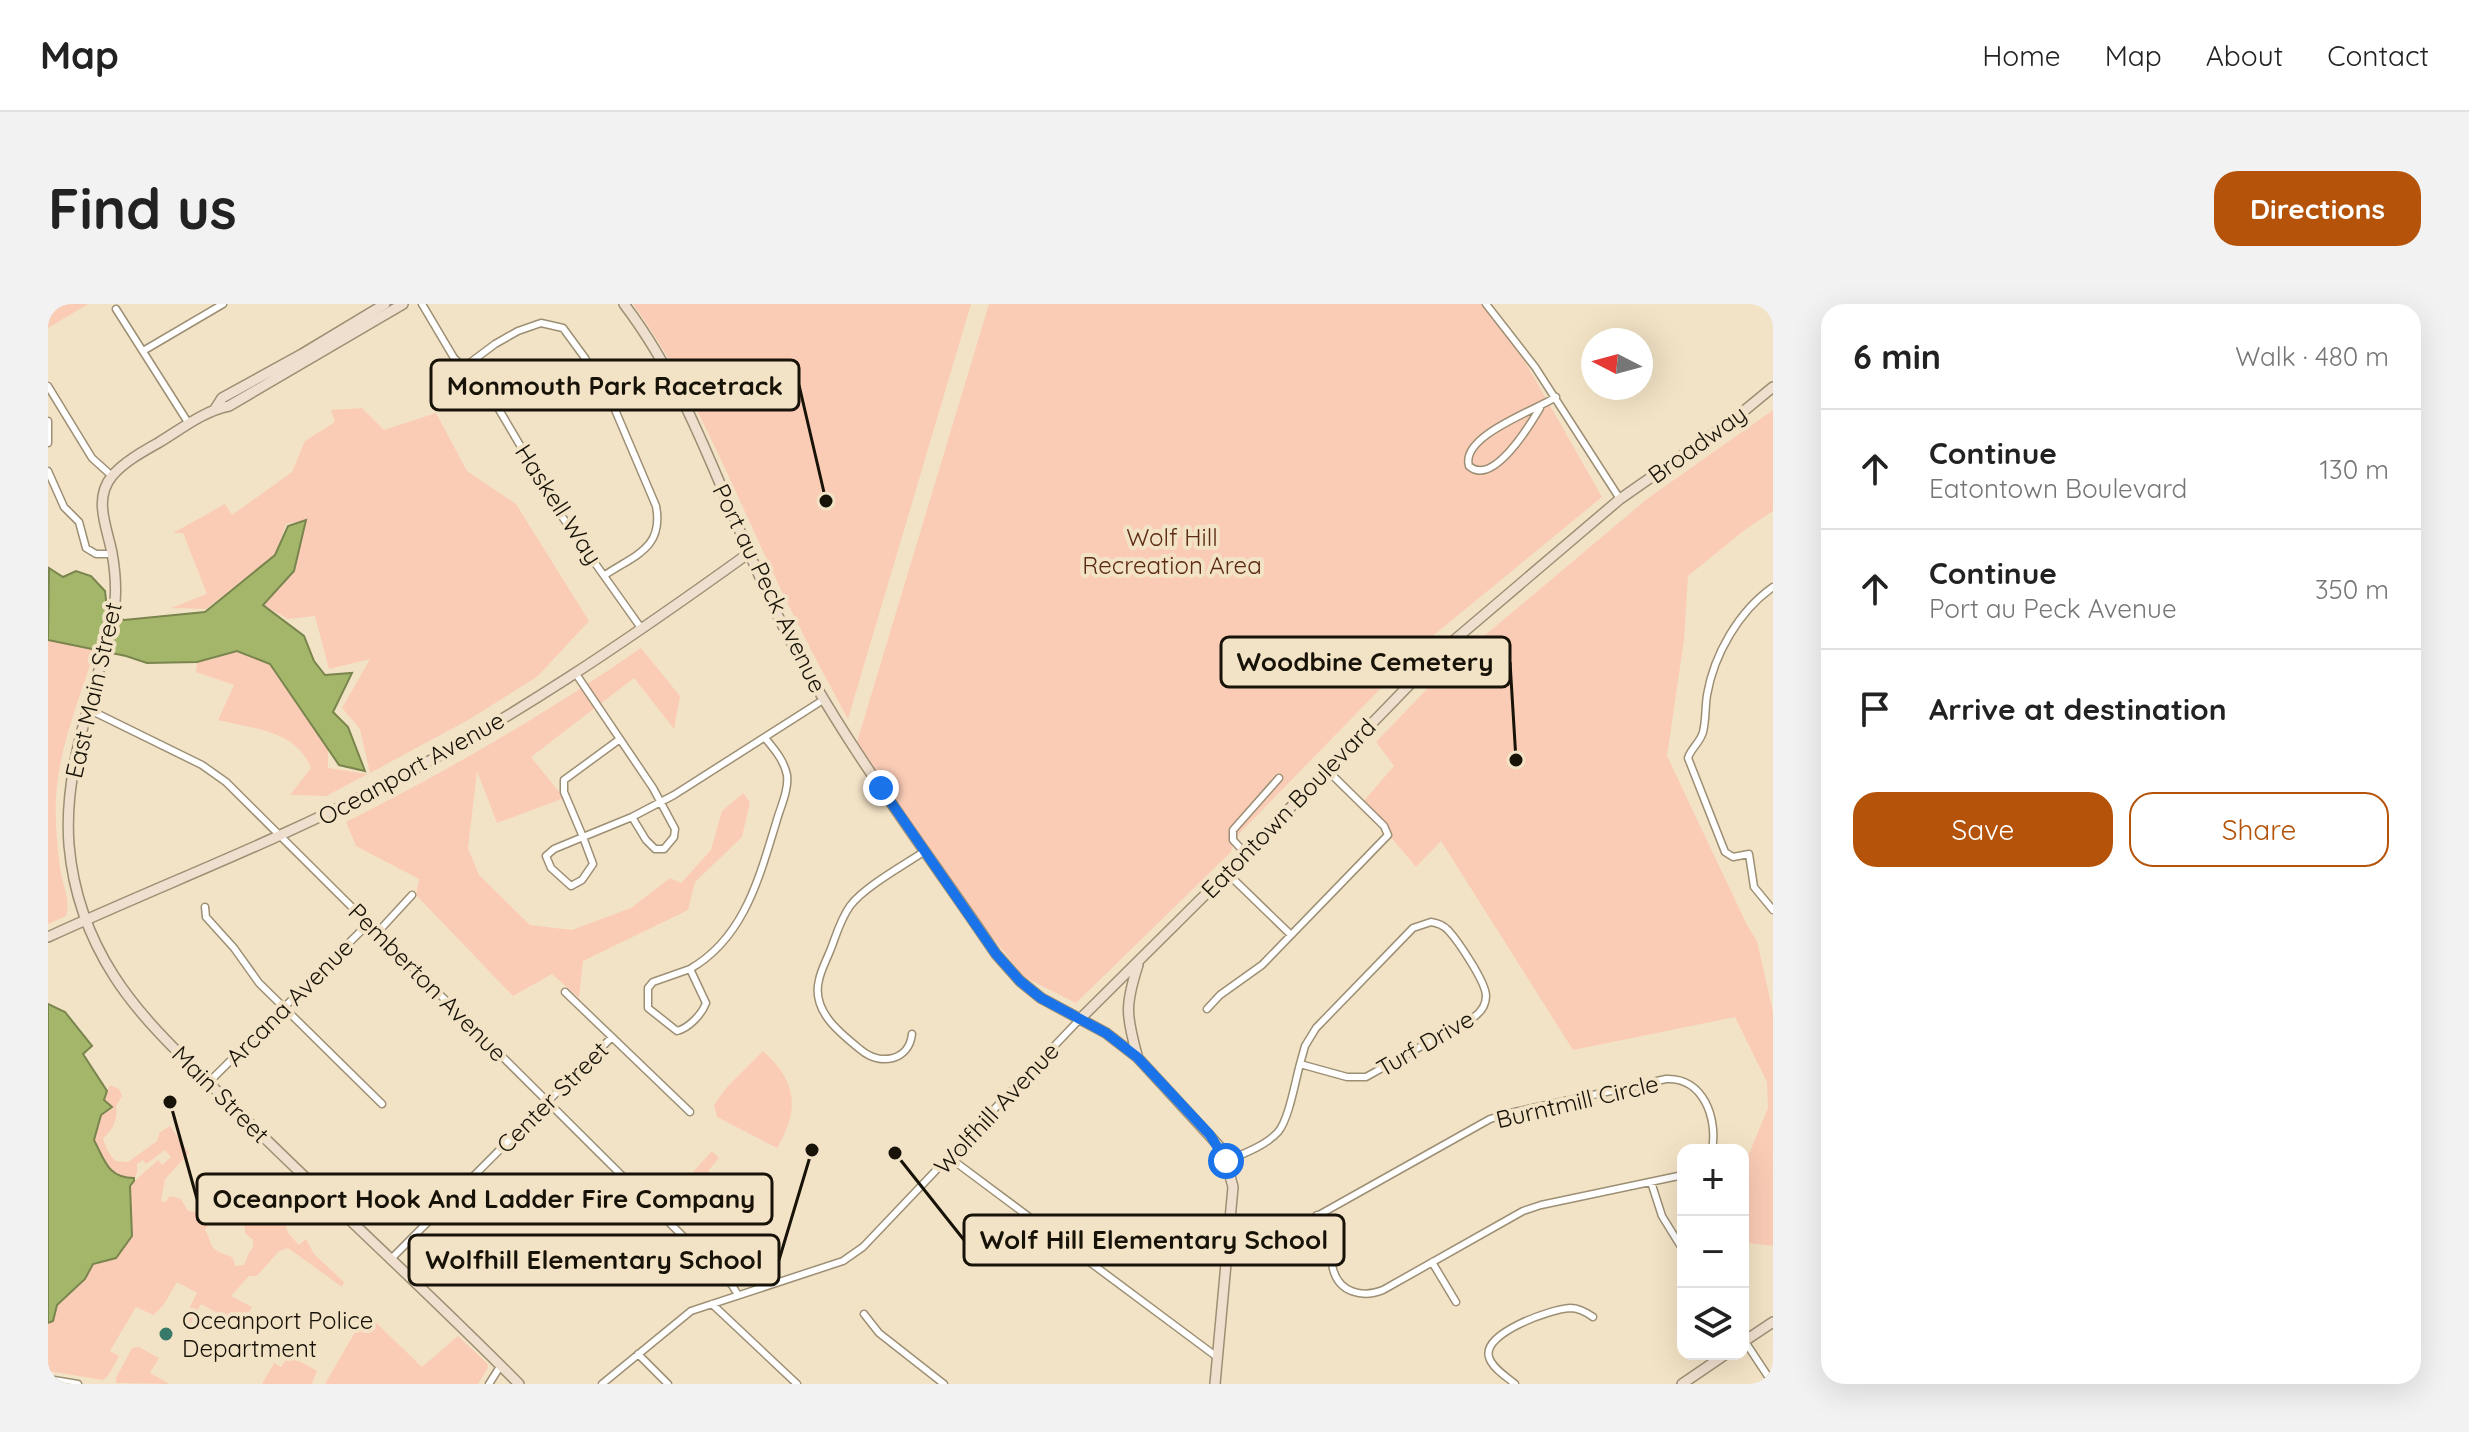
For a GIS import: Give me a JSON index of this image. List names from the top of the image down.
{
  "streets": {
    "street": [
      "Broadway",
      "Haskell Way",
      "Port au Peck Avenue",
      "East Main Street",
      "Oceanport Avenue",
      "Eatontown Boulevard",
      "Pemberton Avenue",
      "Arcana Avenue",
      "Turf Drive",
      "Main Street",
      "Center Street",
      "Burntmill Circle",
      "Wolfhill Avenue"
    ]
  },
  "crossings": [
    ["Broadway", "Eatontown Boulevard"],
    ["Haskell Way", "Oceanport Avenue"],
    ["Port au Peck Avenue", "Oceanport Avenue"],
    ["Port au Peck Avenue", "Wolfhill Avenue"],
    ["East Main Street", "Oceanport Avenue"],
    ["East Main Street", "Pemberton Avenue"],
    ["East Main Street", "Main Street"],
    ["Oceanport Avenue", "Pemberton Avenue"],
    ["Oceanport Avenue", "Main Street"],
    ["Eatontown Boulevard", "Wolfhill Avenue"],
    ["Pemberton Avenue", "Arcana Avenue"],
    ["Pemberton Avenue", "Center Street"],
    ["Pemberton Avenue", "Wolfhill Avenue"],
    ["Arcana Avenue", "Main Street"],
    ["Main Street", "Center Street"]
  ],
  "parks": ["Wolf Hill Recreation Area"],
  "places": [
    "Monmouth Park Racetrack",
    "Woodbine Cemetery",
    "Oceanport Hook And Ladder Fire Company",
    "Wolfhill Elementary School",
    "Wolf Hill Elementary School",
    "Oceanport Police Department"
  ],
  "north": "left",
  "page": {
    "header": "Map",
    "nav": [
      "Home",
      "Map",
      "About",
      "Contact"
    ],
    "buttons": [
      "Directions",
      ["Save", "Share"]
    ],
    "title": "Find us",
    "heading": ["6 min", "Walk · 480 m"],
    "list": [
      ["Continue", "Eatontown Boulevard", "130 m"],
      ["Continue", "Port au Peck Avenue", "350 m"],
      "Arrive at destination"
    ],
    "map_buttons": ["+", "−"]
  }
}
